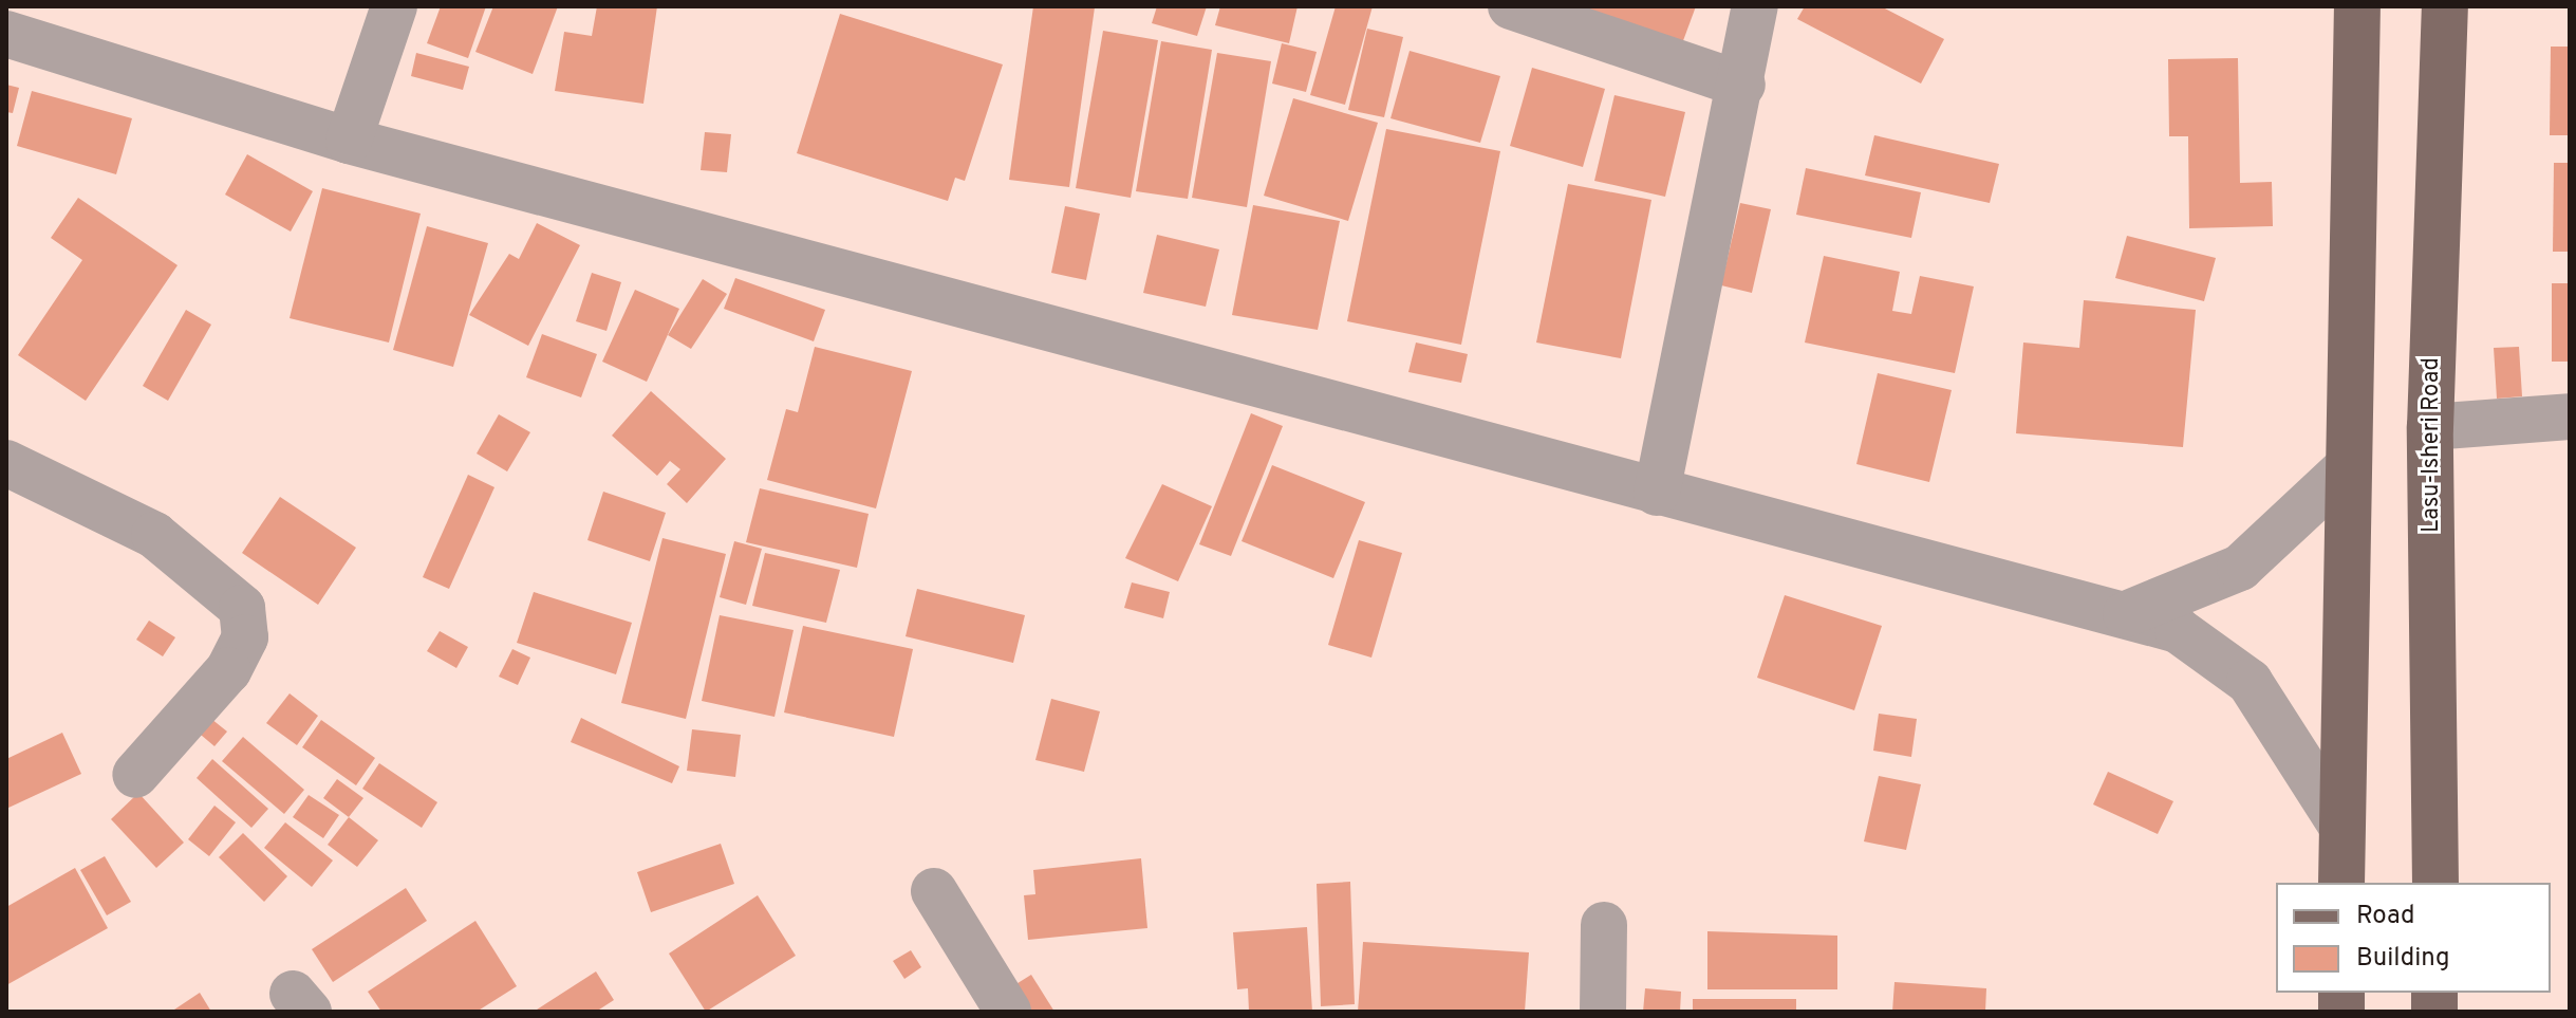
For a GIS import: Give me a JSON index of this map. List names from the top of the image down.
{
  "streets": {
    "main road": ["Lasu-Isheri Road"]
  },
  "legend": ["Road", "Building"]
}
